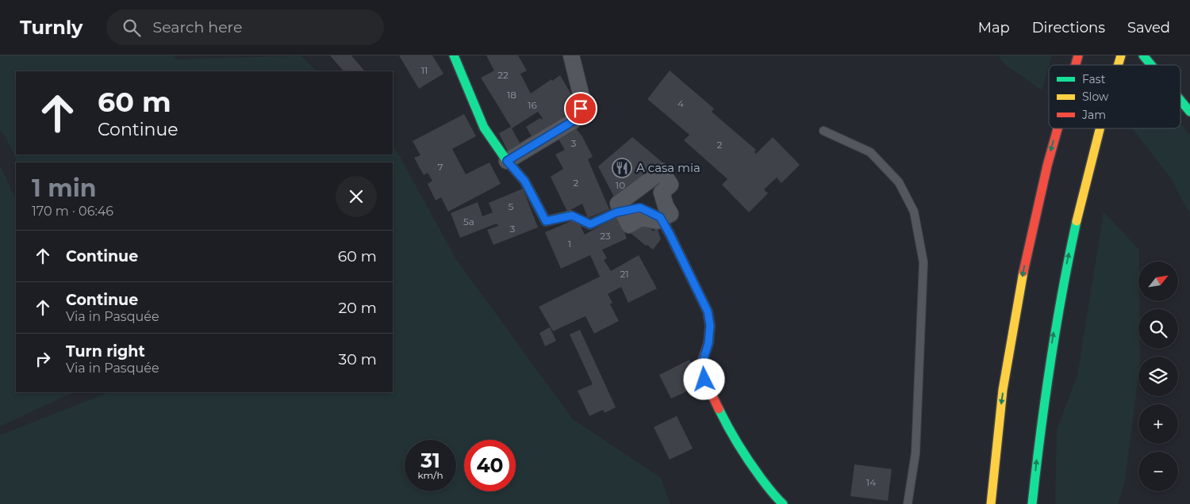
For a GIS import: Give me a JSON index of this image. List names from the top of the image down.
{
  "places": {
    "restaurant": ["A casa mia"]
  },
  "house_numbers": [
    "11",
    "22",
    "18",
    "4",
    "16",
    "3",
    "2",
    "7",
    "2",
    "10",
    "5",
    "5a",
    "3",
    "23",
    "1",
    "21",
    "14"
  ],
  "legend": ["Fast", "Slow", "Jam"],
  "north": "top right",
  "page": {
    "header": "Turnly",
    "search": "Search here",
    "nav": ["Map", "Directions", "Saved"],
    "turn": ["60 m", "Continue"],
    "heading": ["1 min", "170 m · 06:46"],
    "list": [
      {
        "name": "Continue",
        "value": "60 m"
      },
      {
        "name": "Continue",
        "note": "Via in Pasquée",
        "value": "20 m"
      },
      {
        "name": "Turn right",
        "note": "Via in Pasquée",
        "value": "30 m"
      }
    ],
    "map_buttons": ["+", "−"],
    "speed": "31 km/h",
    "limit": "40"
  }
}
